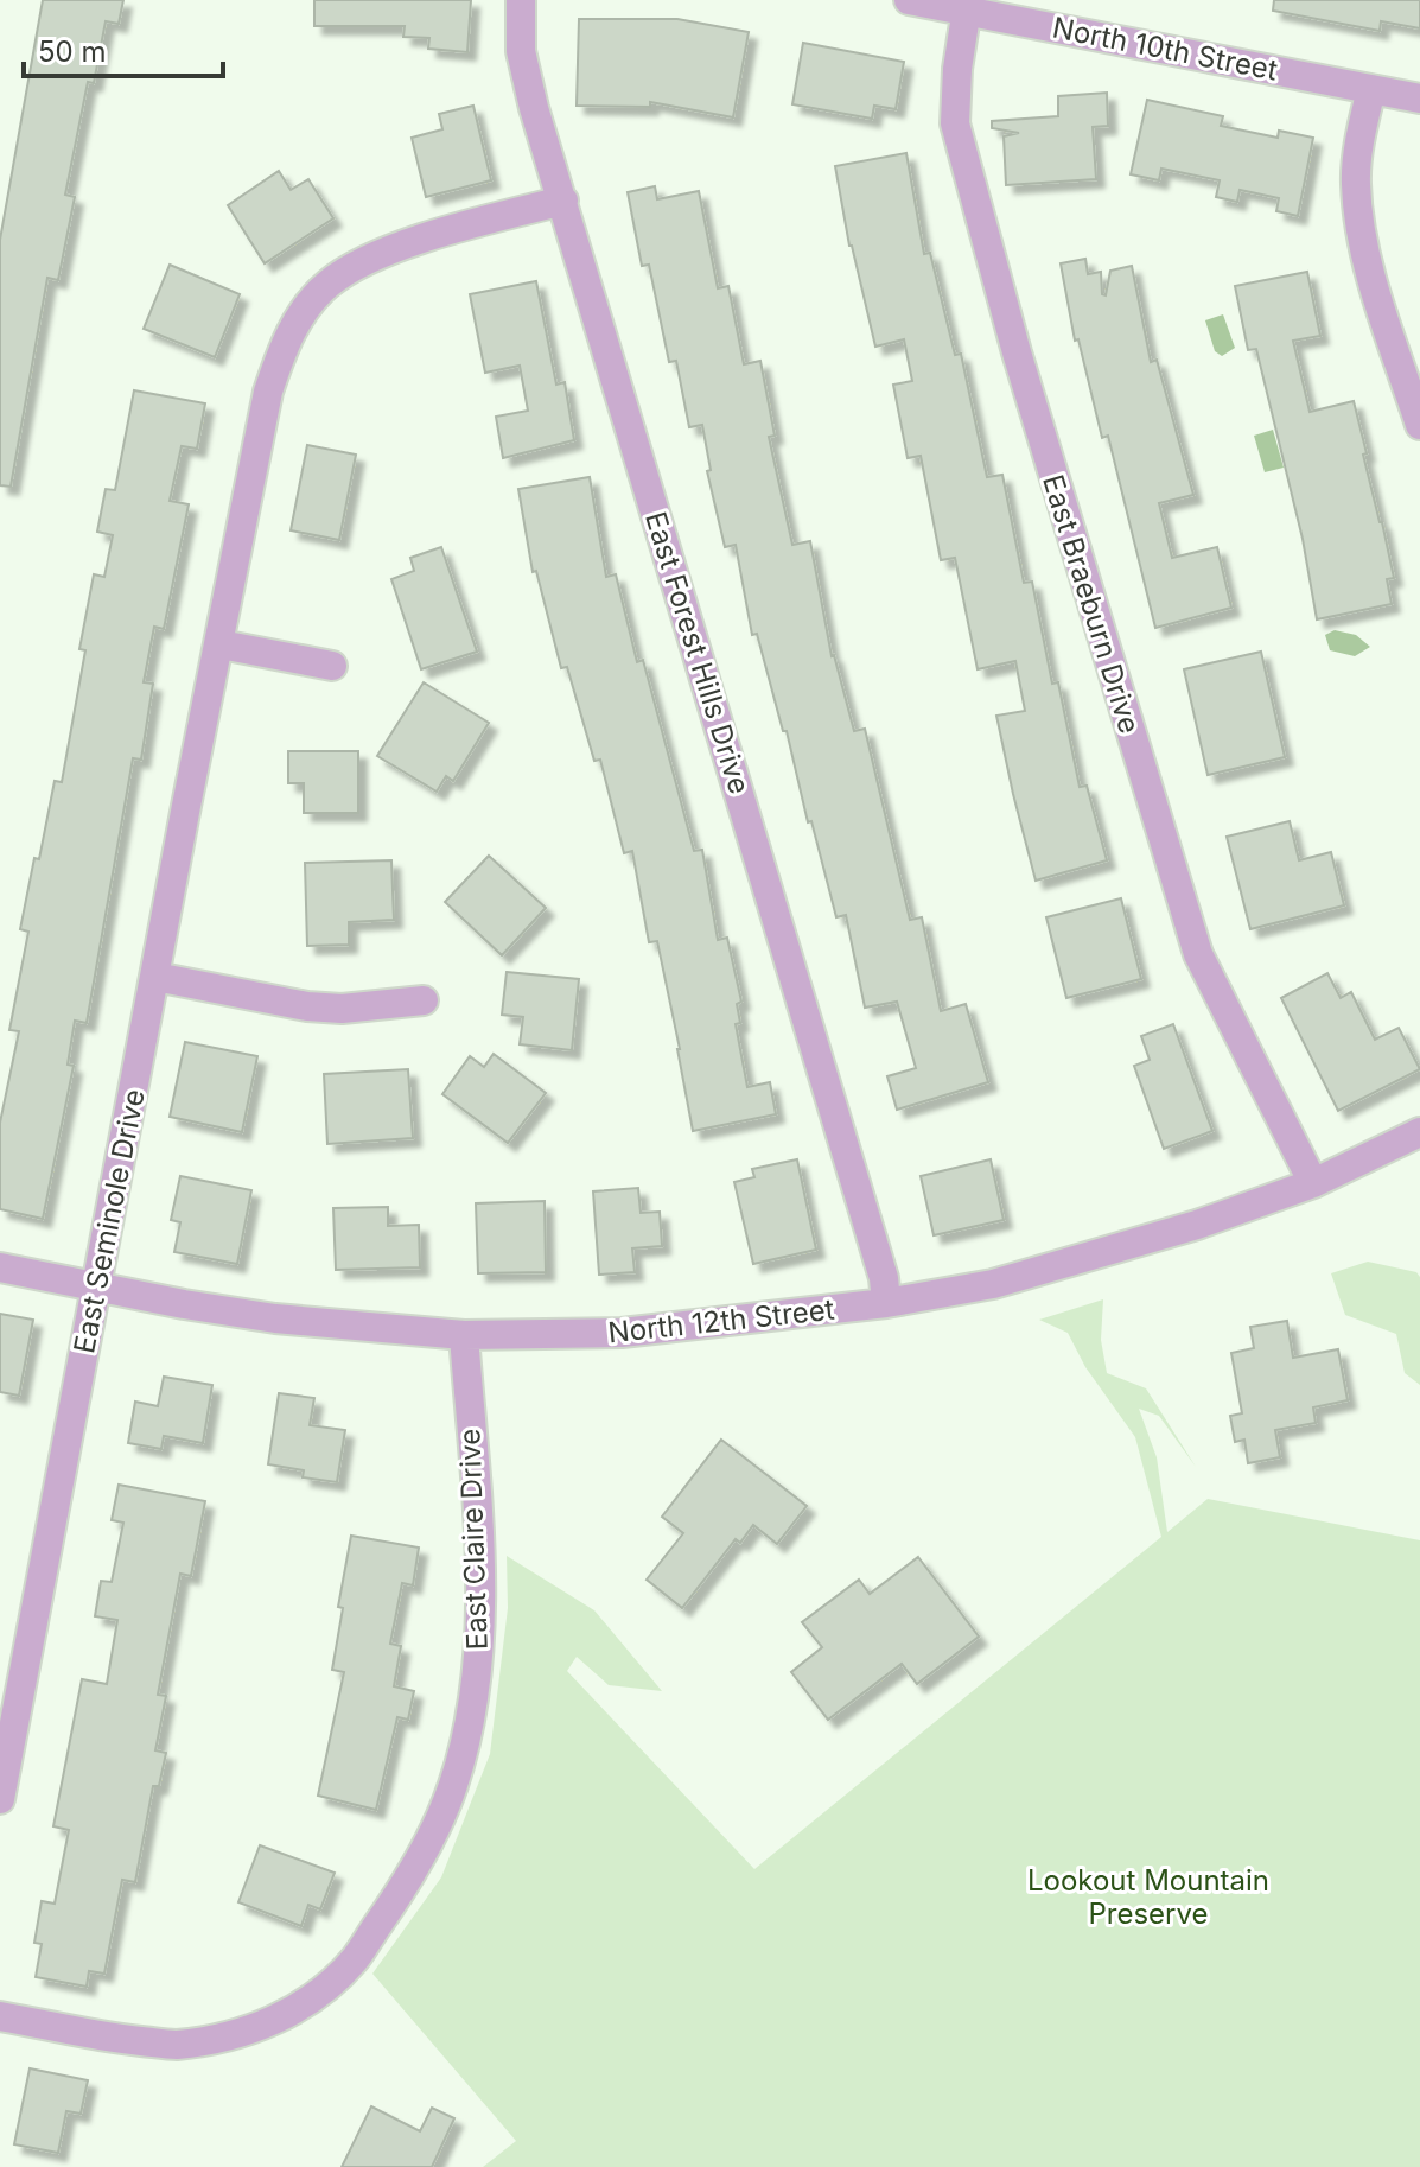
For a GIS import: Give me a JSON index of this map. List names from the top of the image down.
{
  "streets": {
    "street": [
      "North 10th Street",
      "East Braeburn Drive",
      "East Forest Hills Drive",
      "East Seminole Drive",
      "North 12th Street",
      "East Claire Drive"
    ]
  },
  "crossings": [
    ["North 10th Street", "East Braeburn Drive"],
    ["East Braeburn Drive", "North 12th Street"],
    ["East Forest Hills Drive", "East Seminole Drive"],
    ["East Forest Hills Drive", "North 12th Street"],
    ["East Seminole Drive", "North 12th Street"],
    ["North 12th Street", "East Claire Drive"]
  ],
  "parks": ["Lookout Mountain Preserve"],
  "scale_bar": "50 m"
}
